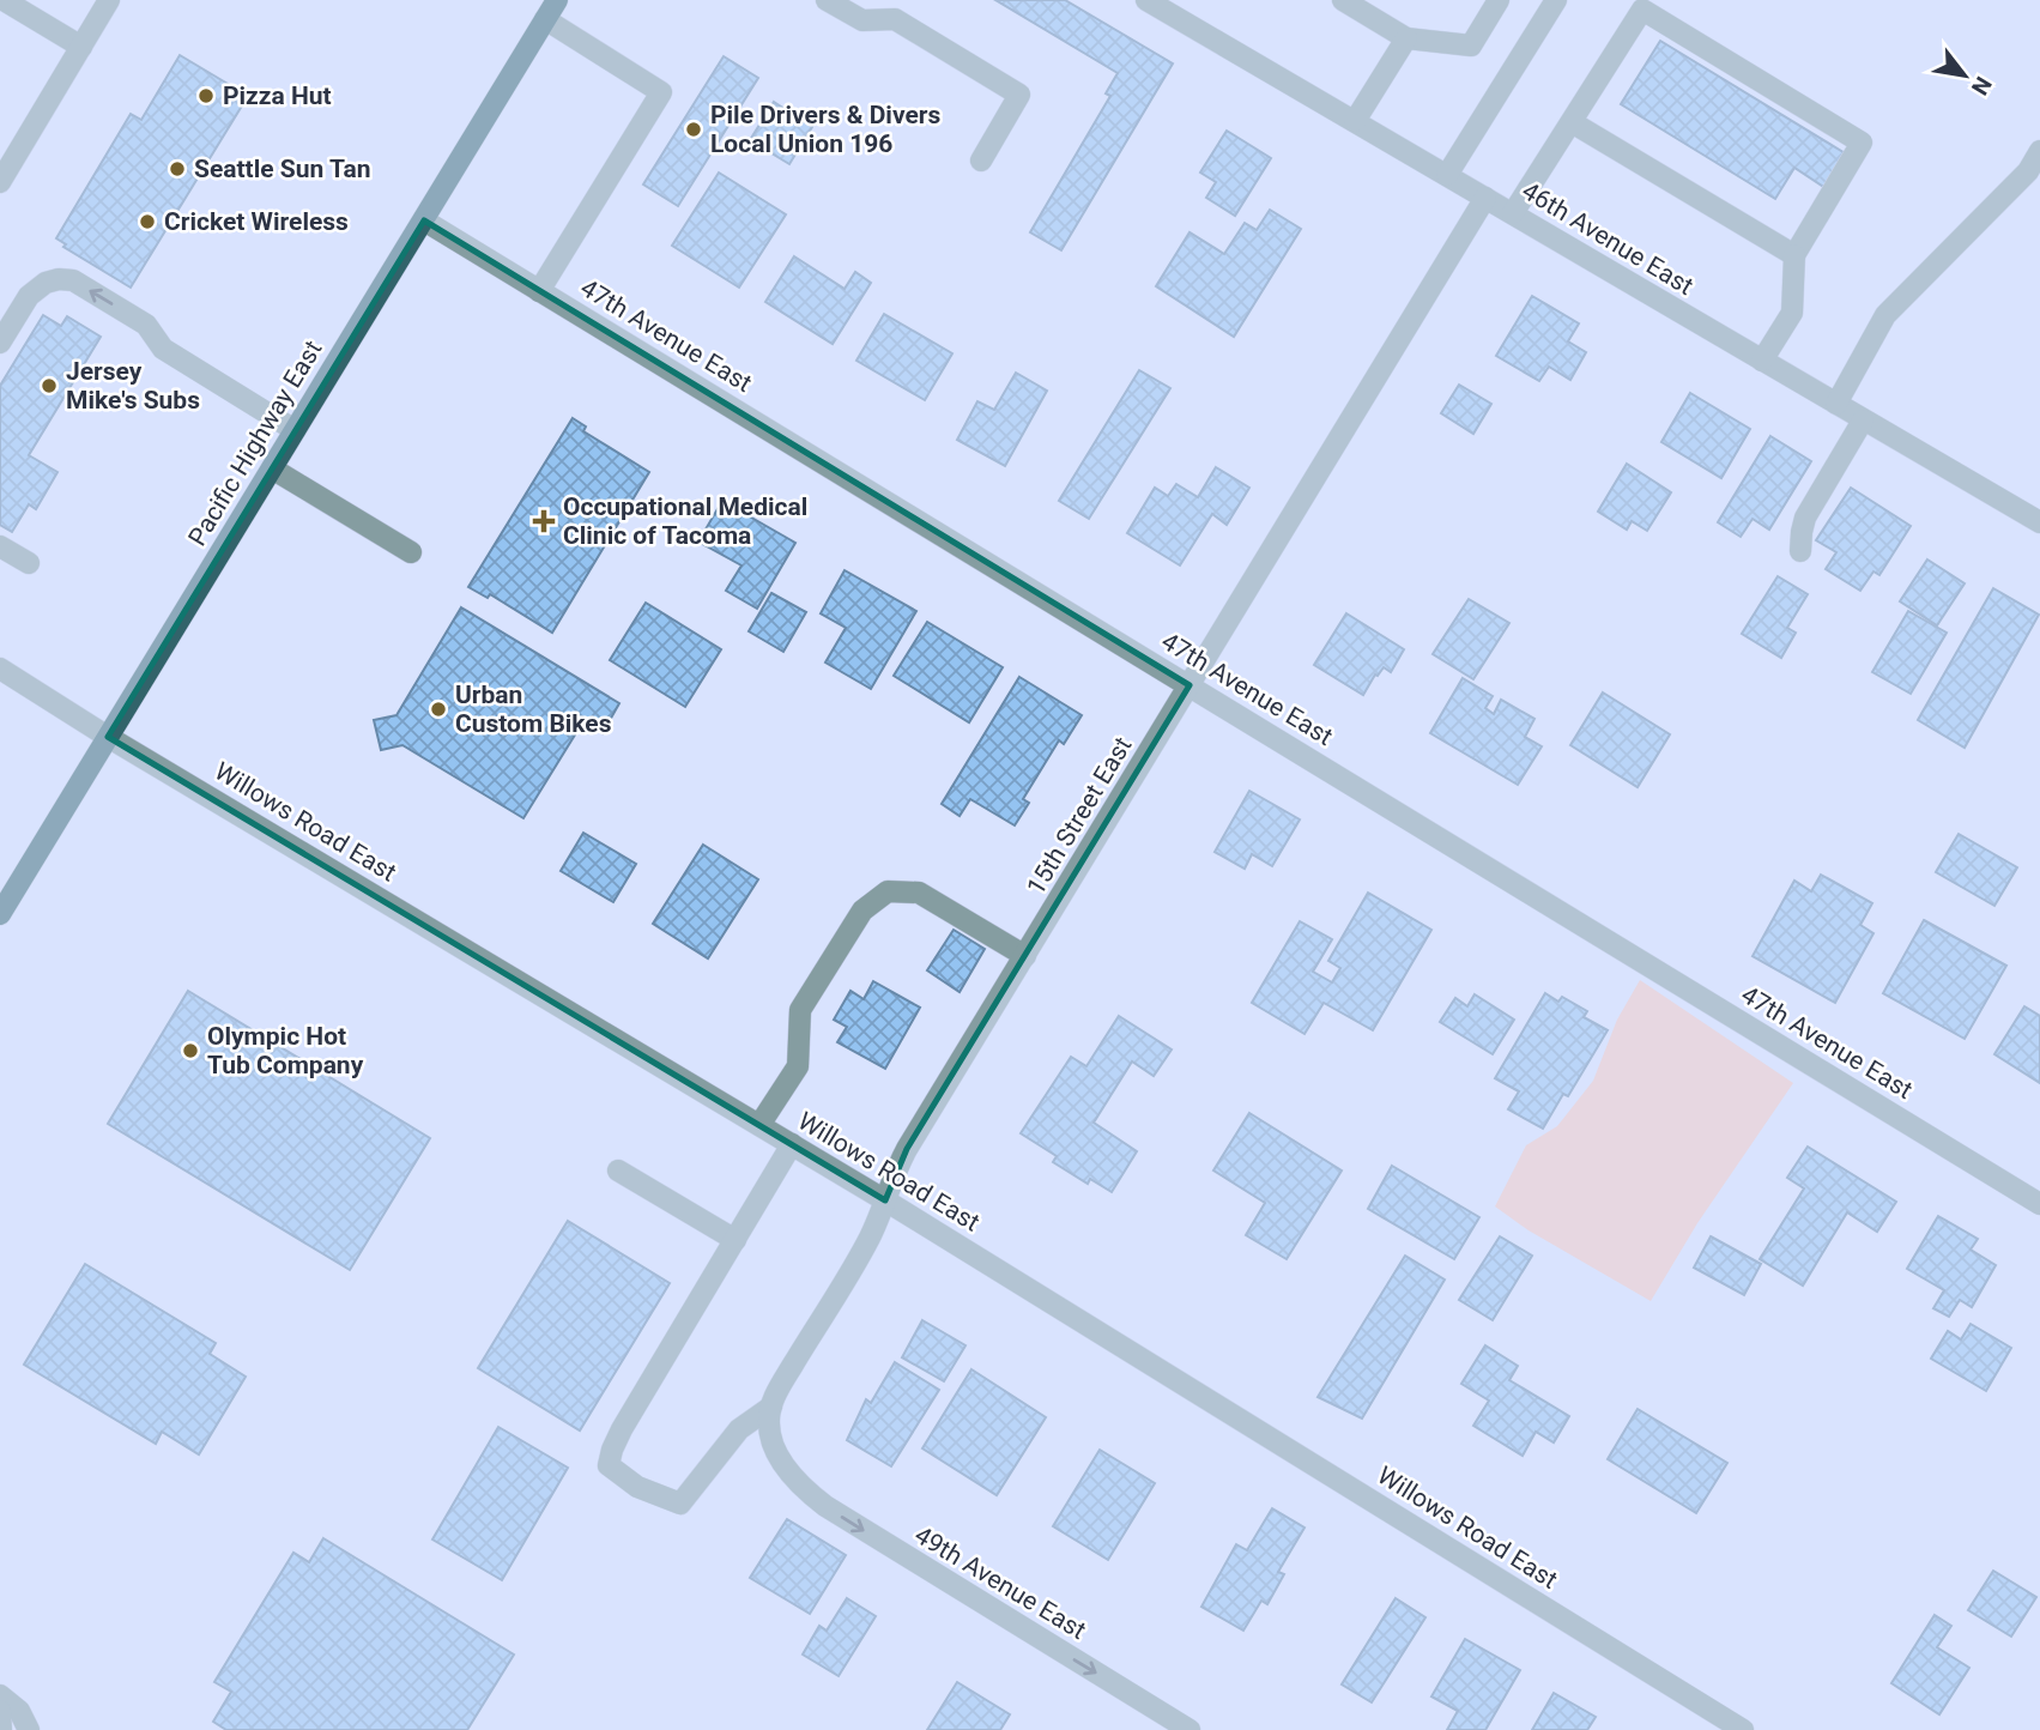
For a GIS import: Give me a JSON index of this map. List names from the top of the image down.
{
  "streets": {
    "main road": ["Pacific Highway East"],
    "street": [
      "46th Avenue East",
      "47th Avenue East",
      "15th Street East",
      "Willows Road East",
      "49th Avenue East"
    ]
  },
  "crossings": [
    ["46th Avenue East", "15th Street East"],
    ["47th Avenue East", "Pacific Highway East"],
    ["47th Avenue East", "15th Street East"],
    ["Pacific Highway East", "Willows Road East"],
    ["15th Street East", "Willows Road East"],
    ["15th Street East", "49th Avenue East"]
  ],
  "one_way": ["49th Avenue East"],
  "places": {
    "other": [
      "Pizza Hut",
      "Pile Drivers & Divers Local Union 196",
      "Seattle Sun Tan",
      "Cricket Wireless",
      "Jersey Mike's Subs",
      "Urban Custom Bikes",
      "Olympic Hot Tub Company"
    ],
    "health": ["Occupational Medical Clinic of Tacoma"]
  },
  "north": "bottom right"
}
